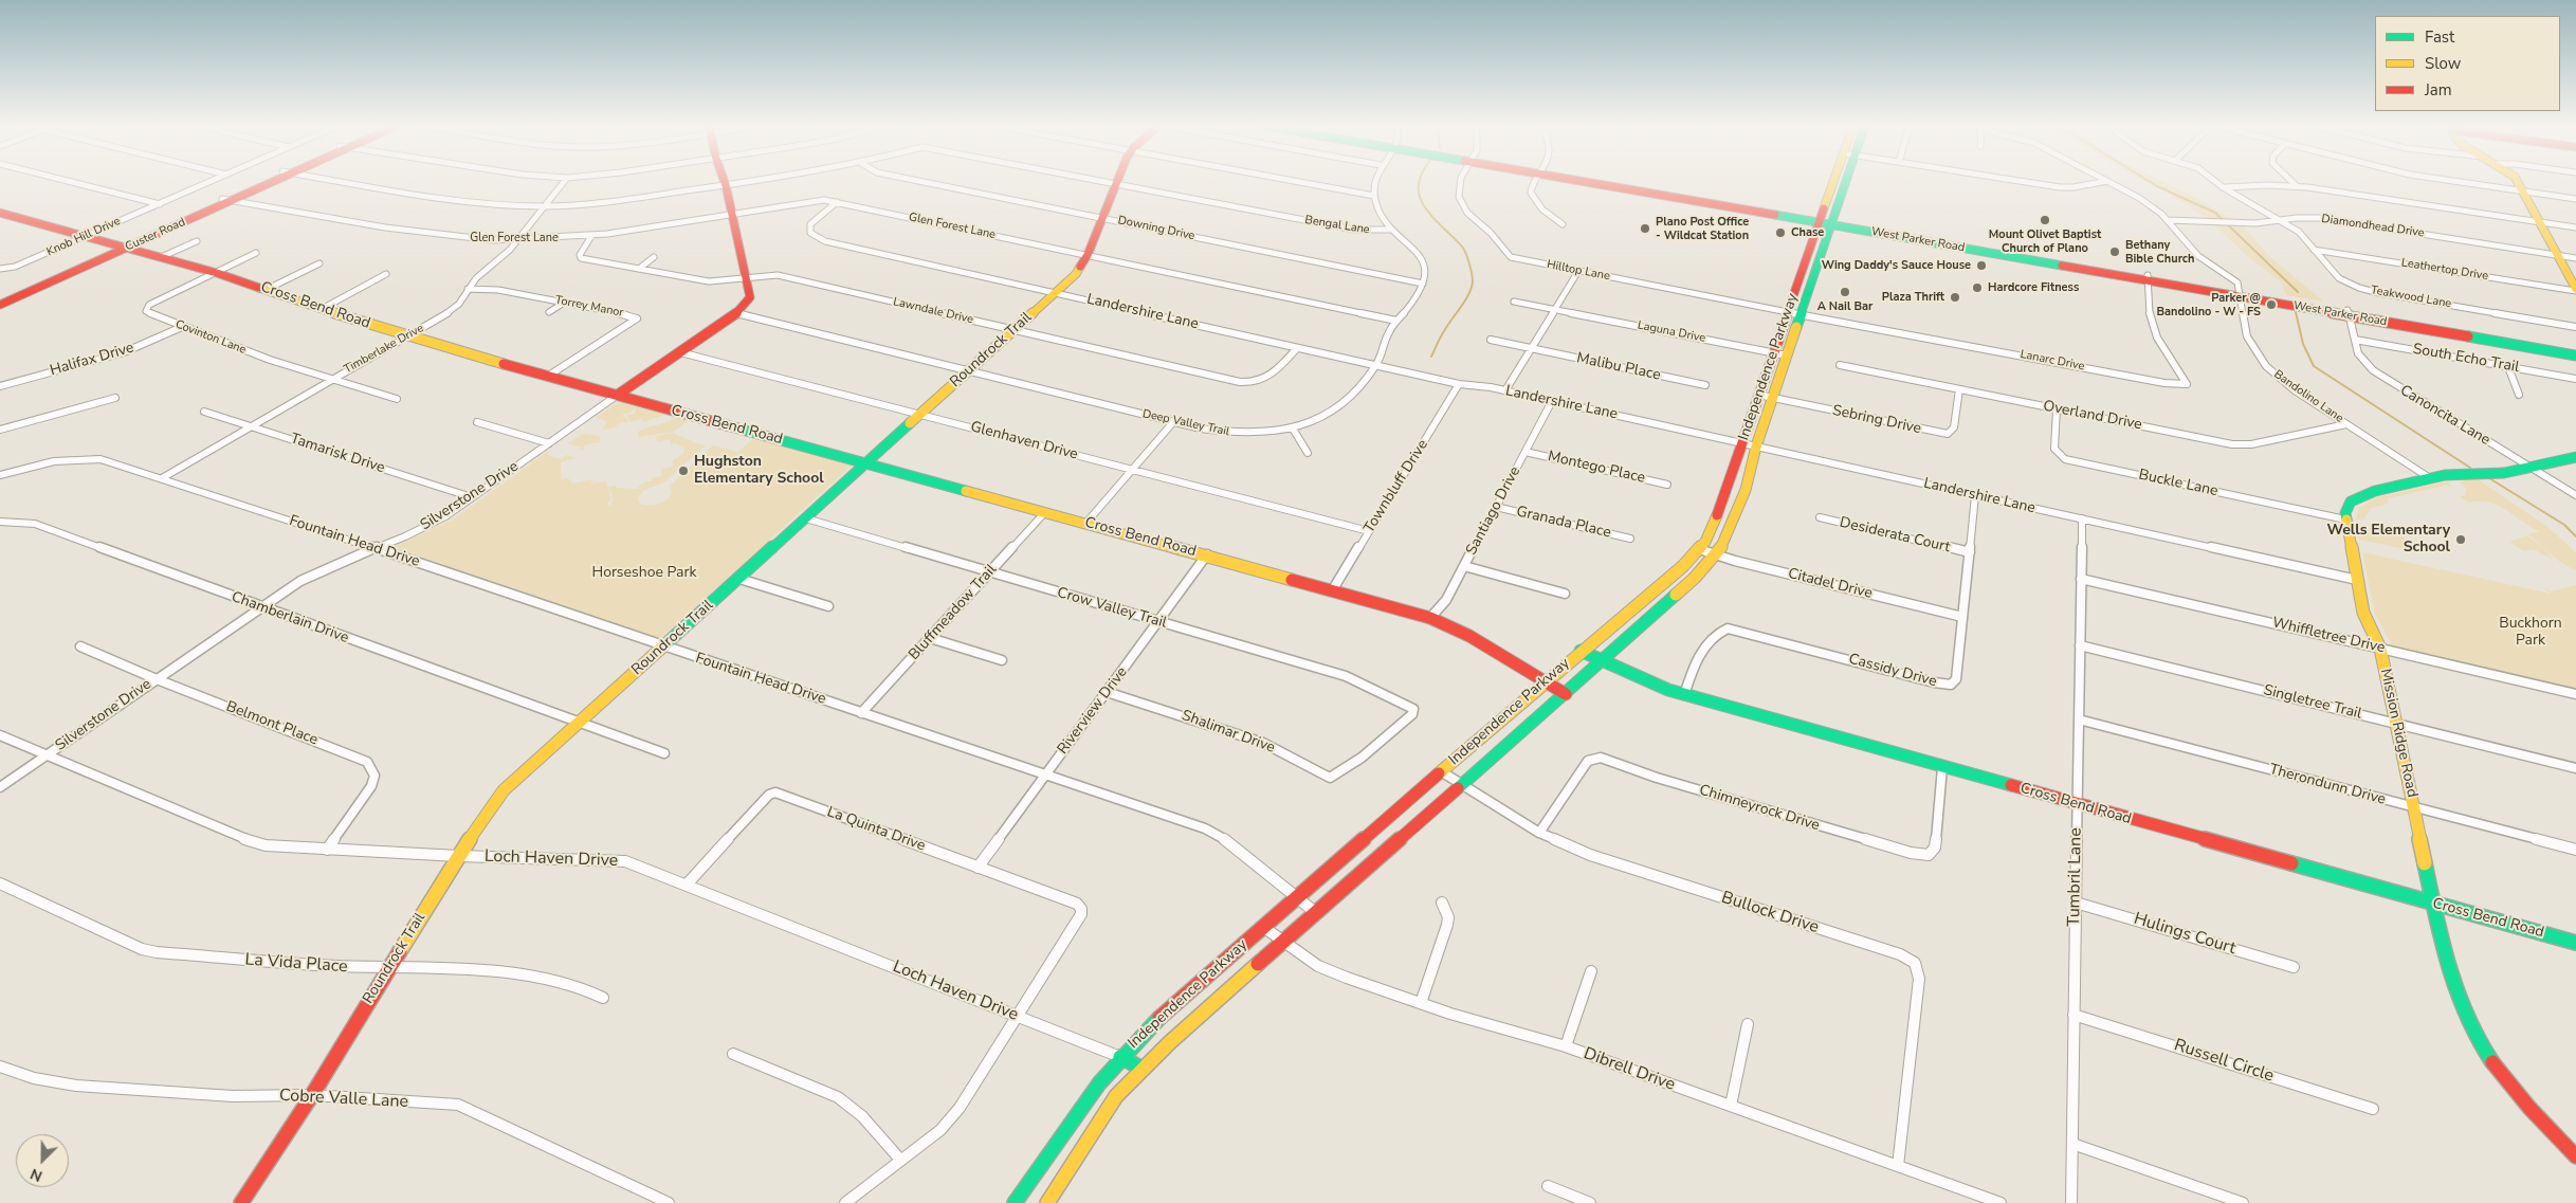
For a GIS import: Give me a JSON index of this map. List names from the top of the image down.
{
  "streets": {
    "street": [
      "Bengal Lane",
      "Glen Forest Lane",
      "Diamondhead Drive",
      "Downing Drive",
      "Custer Road",
      "Knob Hill Drive",
      "West Parker Road",
      "Leathertop Drive",
      "Hilltop Lane",
      "Teakwood Lane",
      "Cross Bend Road",
      "Torrey Manor",
      "Lawndale Drive",
      "Landershire Lane",
      "Laguna Drive",
      "Covinton Lane",
      "Timberlake Drive",
      "Roundrock Trail",
      "South Echo Trail",
      "Halifax Drive",
      "Lanarc Drive",
      "Malibu Place",
      "Independence Parkway",
      "Bandolino Lane",
      "Overland Drive",
      "Canoncita Lane",
      "Sebring Drive",
      "Deep Valley Trail",
      "Glenhaven Drive",
      "Tamarisk Drive",
      "Montego Place",
      "Buckle Lane",
      "Townbluff Drive",
      "Silverstone Drive",
      "Santiago Drive",
      "Granada Place",
      "Desiderata Court",
      "Fountain Head Drive",
      "Citadel Drive",
      "Crow Valley Trail",
      "Bluffmeadow Trail",
      "Chamberlain Drive",
      "Whiffletree Drive",
      "Cassidy Drive",
      "Singletree Trail",
      "Riverview Drive",
      "Belmont Place",
      "Shalimar Drive",
      "Mission Ridge Road",
      "Therondunn Drive",
      "Chimneyrock Drive",
      "La Quinta Drive",
      "Loch Haven Drive",
      "Tumbril Lane",
      "Bullock Drive",
      "Hulings Court",
      "La Vida Place",
      "Russell Circle",
      "Dibrell Drive",
      "Cobre Valle Lane"
    ]
  },
  "crossings": [
    ["Bengal Lane", "Timberlake Drive"],
    ["Bengal Lane", "Roundrock Trail"],
    ["Bengal Lane", "Silverstone Drive"],
    ["Glen Forest Lane", "Custer Road"],
    ["Glen Forest Lane", "Lawndale Drive"],
    ["Glen Forest Lane", "Landershire Lane"],
    ["Glen Forest Lane", "Timberlake Drive"],
    ["Glen Forest Lane", "Roundrock Trail"],
    ["Glen Forest Lane", "Deep Valley Trail"],
    ["Glen Forest Lane", "Silverstone Drive"],
    ["Diamondhead Drive", "Teakwood Lane"],
    ["Downing Drive", "Roundrock Trail"],
    ["Downing Drive", "Deep Valley Trail"],
    ["Custer Road", "Cross Bend Road"],
    ["Knob Hill Drive", "Cross Bend Road"],
    ["West Parker Road", "Lanarc Drive"],
    ["West Parker Road", "Independence Parkway"],
    ["West Parker Road", "Bandolino Lane"],
    ["West Parker Road", "Canoncita Lane"],
    ["Leathertop Drive", "Teakwood Lane"],
    ["Hilltop Lane", "Lanarc Drive"],
    ["Hilltop Lane", "Independence Parkway"],
    ["Cross Bend Road", "Torrey Manor"],
    ["Cross Bend Road", "Covinton Lane"],
    ["Cross Bend Road", "Timberlake Drive"],
    ["Cross Bend Road", "Roundrock Trail"],
    ["Cross Bend Road", "Independence Parkway"],
    ["Cross Bend Road", "Townbluff Drive"],
    ["Cross Bend Road", "Silverstone Drive"],
    ["Cross Bend Road", "Santiago Drive"],
    ["Cross Bend Road", "Bluffmeadow Trail"],
    ["Cross Bend Road", "Cassidy Drive"],
    ["Cross Bend Road", "Riverview Drive"],
    ["Cross Bend Road", "Mission Ridge Road"],
    ["Cross Bend Road", "Chimneyrock Drive"],
    ["Cross Bend Road", "Tumbril Lane"],
    ["Torrey Manor", "Timberlake Drive"],
    ["Lawndale Drive", "Landershire Lane"],
    ["Lawndale Drive", "Roundrock Trail"],
    ["Lawndale Drive", "Silverstone Drive"],
    ["Landershire Lane", "Roundrock Trail"],
    ["Landershire Lane", "Independence Parkway"],
    ["Landershire Lane", "Deep Valley Trail"],
    ["Landershire Lane", "Townbluff Drive"],
    ["Landershire Lane", "Santiago Drive"],
    ["Landershire Lane", "Cassidy Drive"],
    ["Landershire Lane", "Mission Ridge Road"],
    ["Landershire Lane", "Tumbril Lane"],
    ["Laguna Drive", "Independence Parkway"],
    ["Covinton Lane", "Timberlake Drive"],
    ["Covinton Lane", "Halifax Drive"],
    ["Timberlake Drive", "Tamarisk Drive"],
    ["Timberlake Drive", "Fountain Head Drive"],
    ["Roundrock Trail", "Deep Valley Trail"],
    ["Roundrock Trail", "Glenhaven Drive"],
    ["Roundrock Trail", "Fountain Head Drive"],
    ["Roundrock Trail", "Crow Valley Trail"],
    ["Roundrock Trail", "Chamberlain Drive"],
    ["Roundrock Trail", "Loch Haven Drive"],
    ["Roundrock Trail", "La Vida Place"],
    ["Roundrock Trail", "Cobre Valle Lane"],
    ["South Echo Trail", "Canoncita Lane"],
    ["Lanarc Drive", "Independence Parkway"],
    ["Independence Parkway", "Sebring Drive"],
    ["Independence Parkway", "Fountain Head Drive"],
    ["Independence Parkway", "Citadel Drive"],
    ["Independence Parkway", "Loch Haven Drive"],
    ["Independence Parkway", "Bullock Drive"],
    ["Independence Parkway", "Dibrell Drive"],
    ["Bandolino Lane", "Overland Drive"],
    ["Overland Drive", "Sebring Drive"],
    ["Overland Drive", "Buckle Lane"],
    ["Deep Valley Trail", "Silverstone Drive"],
    ["Glenhaven Drive", "Townbluff Drive"],
    ["Glenhaven Drive", "Silverstone Drive"],
    ["Tamarisk Drive", "Silverstone Drive"],
    ["Montego Place", "Santiago Drive"],
    ["Buckle Lane", "Mission Ridge Road"],
    ["Silverstone Drive", "Fountain Head Drive"],
    ["Silverstone Drive", "Chamberlain Drive"],
    ["Silverstone Drive", "Belmont Place"],
    ["Silverstone Drive", "Loch Haven Drive"],
    ["Santiago Drive", "Granada Place"],
    ["Desiderata Court", "Cassidy Drive"],
    ["Fountain Head Drive", "Bluffmeadow Trail"],
    ["Fountain Head Drive", "Riverview Drive"],
    ["Citadel Drive", "Cassidy Drive"],
    ["Crow Valley Trail", "Bluffmeadow Trail"],
    ["Crow Valley Trail", "Riverview Drive"],
    ["Crow Valley Trail", "Shalimar Drive"],
    ["Whiffletree Drive", "Mission Ridge Road"],
    ["Whiffletree Drive", "Tumbril Lane"],
    ["Singletree Trail", "Mission Ridge Road"],
    ["Singletree Trail", "Tumbril Lane"],
    ["Riverview Drive", "Shalimar Drive"],
    ["Riverview Drive", "La Quinta Drive"],
    ["Belmont Place", "Loch Haven Drive"],
    ["Mission Ridge Road", "Therondunn Drive"],
    ["Therondunn Drive", "Tumbril Lane"],
    ["Chimneyrock Drive", "Bullock Drive"],
    ["La Quinta Drive", "Loch Haven Drive"],
    ["Tumbril Lane", "Hulings Court"],
    ["Tumbril Lane", "Russell Circle"],
    ["Bullock Drive", "Dibrell Drive"]
  ],
  "parks": ["Horseshoe Park", "Buckhorn Park"],
  "places": [
    "Mount Olivet Baptist Church of Plano",
    "Plano Post Office - Wildcat Station",
    "Chase",
    "Bethany Bible Church",
    "Wing Daddy's Sauce House",
    "Hardcore Fitness",
    "A Nail Bar",
    "Plaza Thrift",
    "Parker @ Bandolino - W - FS",
    "Hughston Elementary School",
    "Wells Elementary School"
  ],
  "legend": ["Fast", "Slow", "Jam"],
  "north": "bottom left"
}
